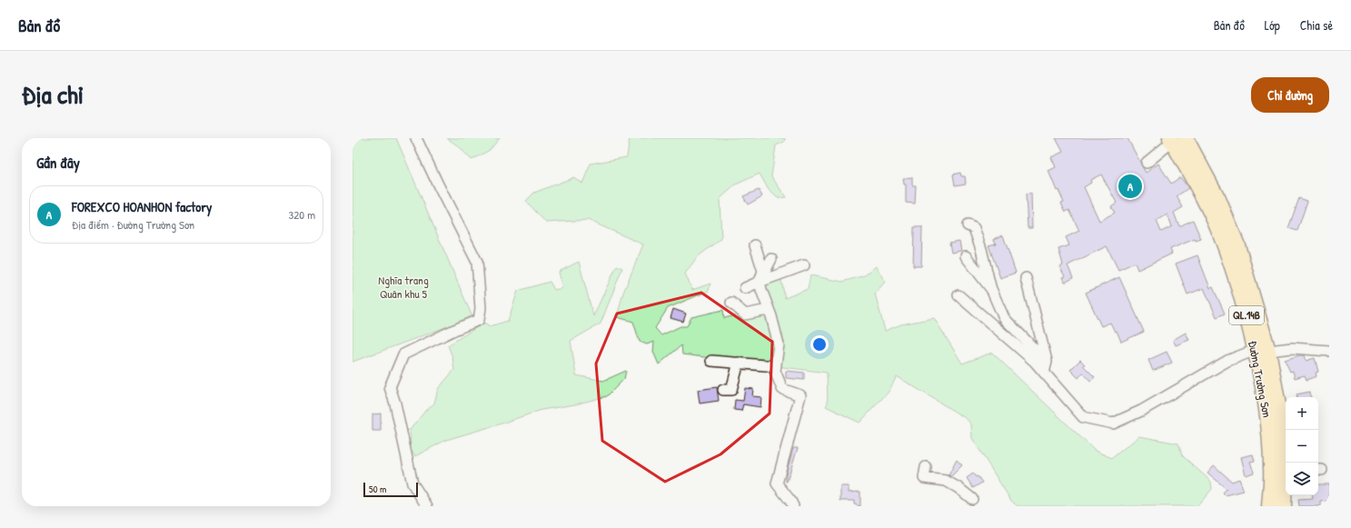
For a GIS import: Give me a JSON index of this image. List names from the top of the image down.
{
  "streets": {
    "highway": ["QL.14B", "Đường Trường Sơn"]
  },
  "parks": ["Nghĩa trang Quân khu 5"],
  "scale_bar": "50 m",
  "page": {
    "header": "Bản đồ",
    "nav": ["Bản đồ", "Lớp", "Chia sẻ"],
    "title": "Địa chỉ",
    "buttons": "Chỉ đường",
    "heading": "Gần đây",
    "pins": "A",
    "list": [
      {
        "mark": "A",
        "name": "FOREXCO HOANHON factory",
        "note": "Địa điểm · Đường Trường Sơn",
        "value": "320 m"
      }
    ],
    "map_buttons": ["+", "−"],
    "scale": "50 m"
  }
}
